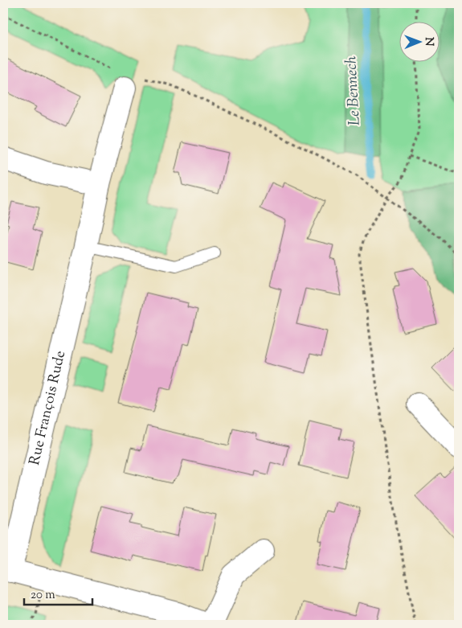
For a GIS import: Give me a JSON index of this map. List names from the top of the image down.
{
  "streets": {
    "street": ["Rue François Rude"]
  },
  "water": ["Le Bennech"],
  "scale_bar": "20 m",
  "north": "right"
}
